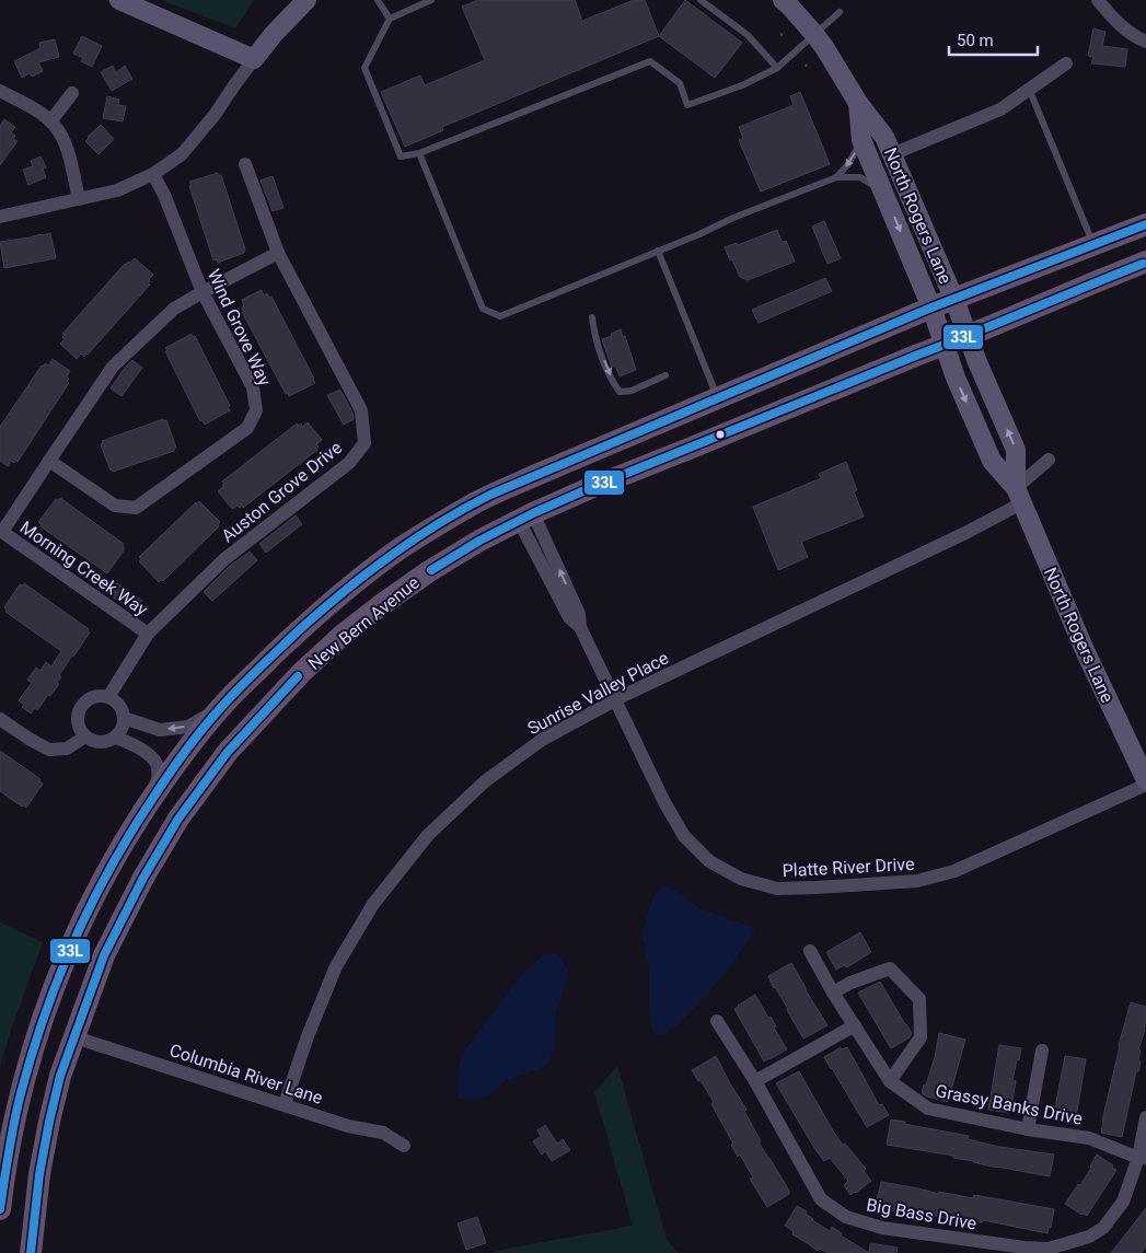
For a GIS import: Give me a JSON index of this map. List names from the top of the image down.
{
  "streets": {
    "main road": ["New Bern Avenue"],
    "street": [
      "North Rogers Lane",
      "Wind Grove Way",
      "Auston Grove Drive",
      "Morning Creek Way",
      "Sunrise Valley Place",
      "Platte River Drive",
      "Columbia River Lane",
      "Grassy Banks Drive",
      "Big Bass Drive"
    ]
  },
  "crossings": [
    ["North Rogers Lane", "New Bern Avenue"],
    ["North Rogers Lane", "Sunrise Valley Place"],
    ["North Rogers Lane", "Platte River Drive"],
    ["Auston Grove Drive", "Morning Creek Way"],
    ["New Bern Avenue", "Platte River Drive"],
    ["New Bern Avenue", "Columbia River Lane"],
    ["Sunrise Valley Place", "Platte River Drive"],
    ["Sunrise Valley Place", "Columbia River Lane"],
    ["Grassy Banks Drive", "Big Bass Drive"]
  ],
  "lines": ["transit line 33L"],
  "scale_bar": "50 m"
}
